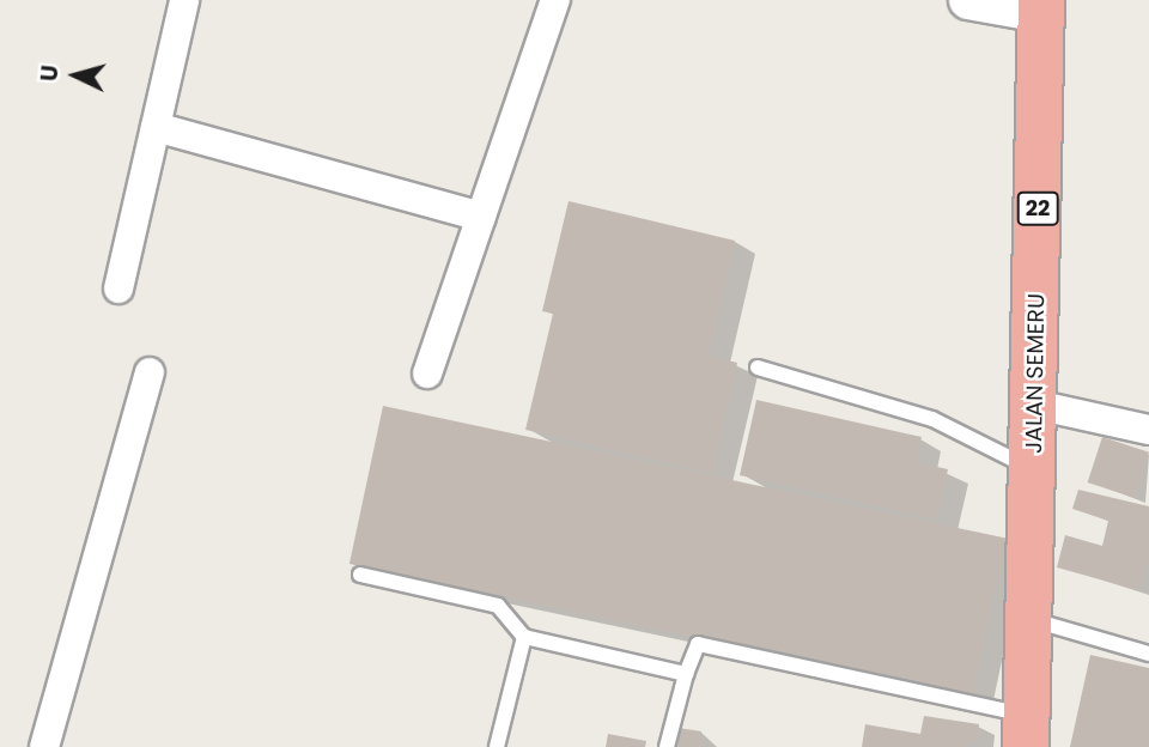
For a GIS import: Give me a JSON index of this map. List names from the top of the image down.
{
  "streets": {
    "highway": ["22", "JALAN SEMERU"]
  },
  "north": "left"
}
